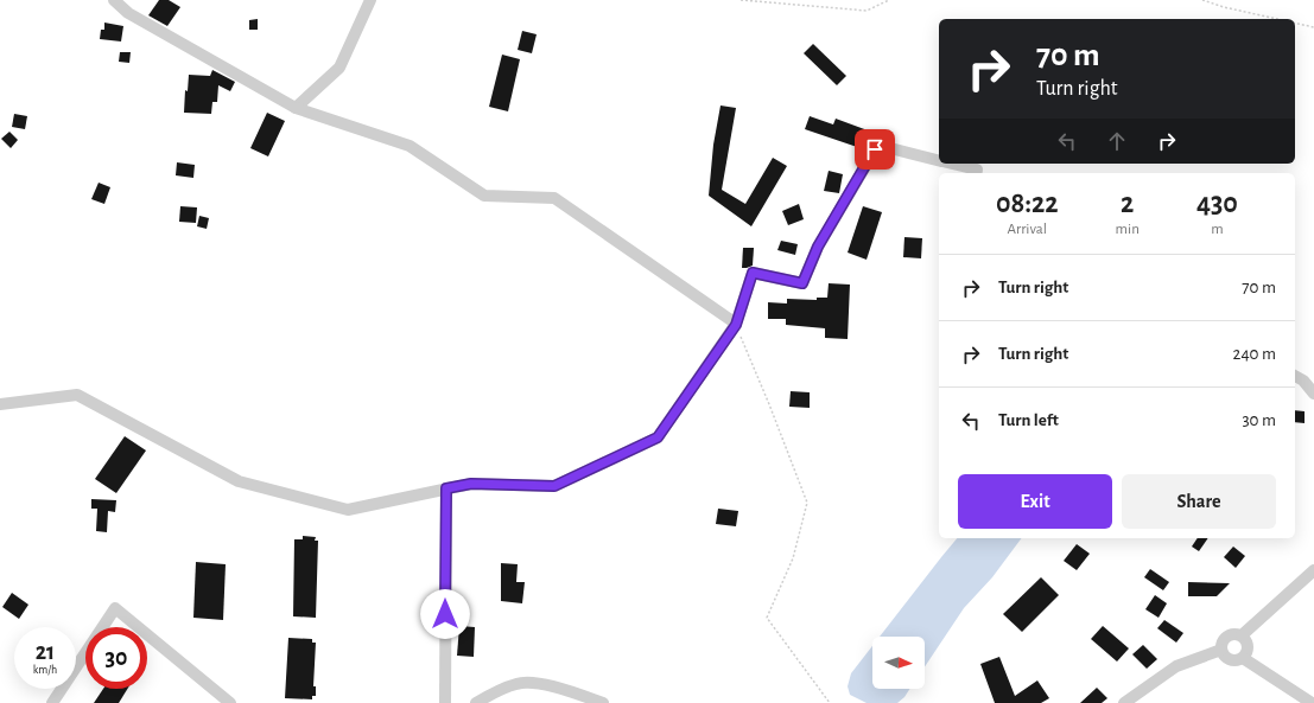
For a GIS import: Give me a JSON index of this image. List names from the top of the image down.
{
  "north": "right",
  "page": {
    "turn": ["70 m", "Turn right"],
    "eta": [
      "08:22",
      "Arrival",
      "2",
      "min",
      "430",
      "m"
    ],
    "list": [
      {
        "name": "Turn right",
        "value": "70 m"
      },
      {
        "name": "Turn right",
        "value": "240 m"
      },
      {
        "name": "Turn left",
        "value": "30 m"
      }
    ],
    "buttons": ["Exit", "Share"],
    "speed": "21 km/h",
    "limit": "30"
  }
}
